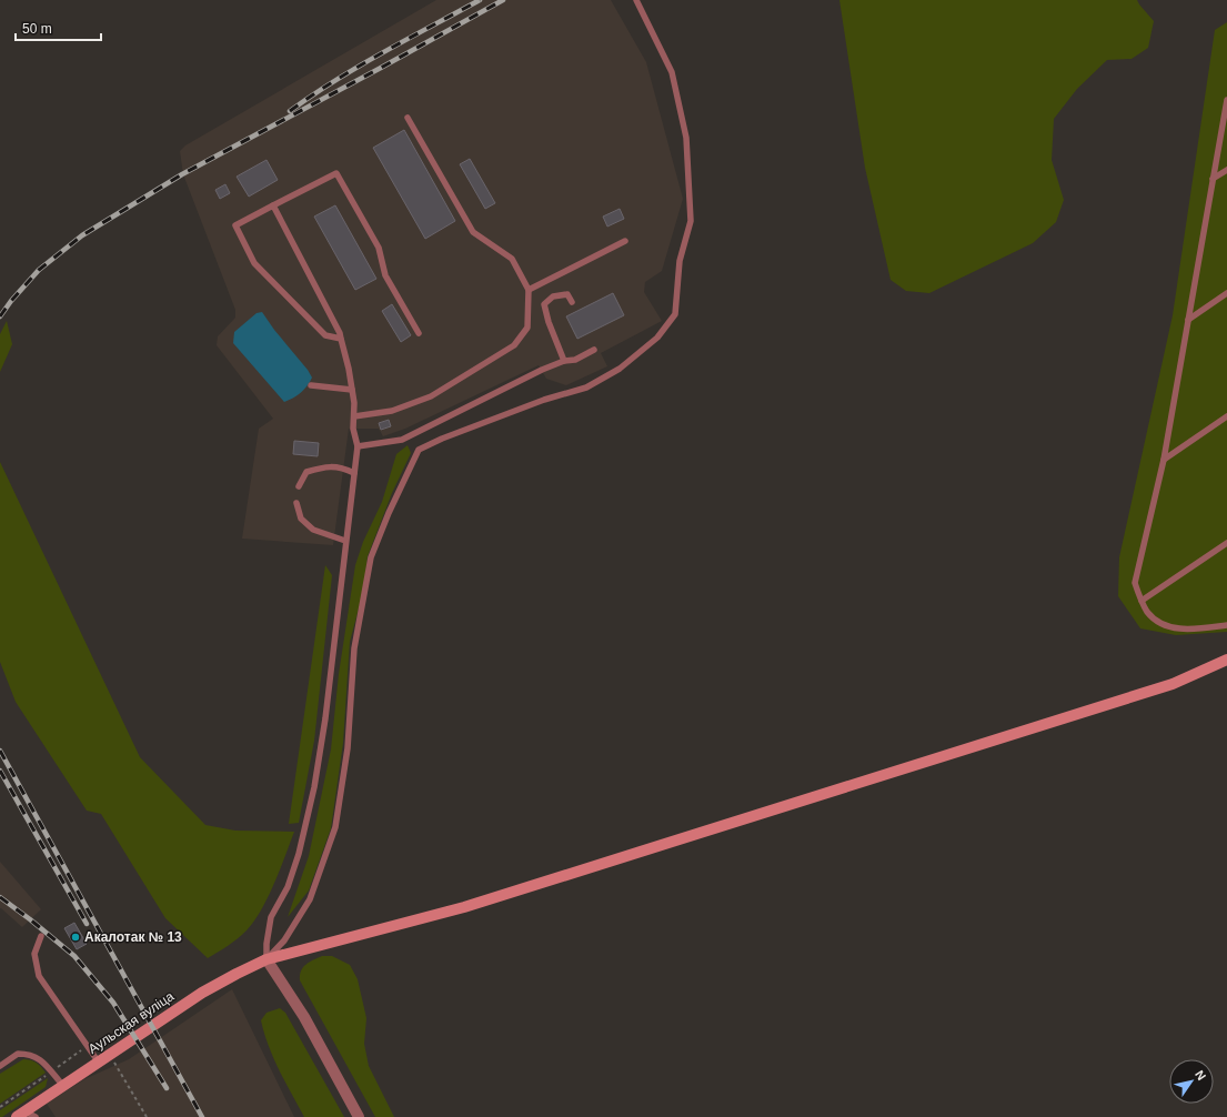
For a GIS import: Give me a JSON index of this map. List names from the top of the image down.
{
  "streets": {
    "street": ["Аульская вуліца"]
  },
  "places": ["Акалотак № 13"],
  "scale_bar": "50 m",
  "north": "top right"
}
